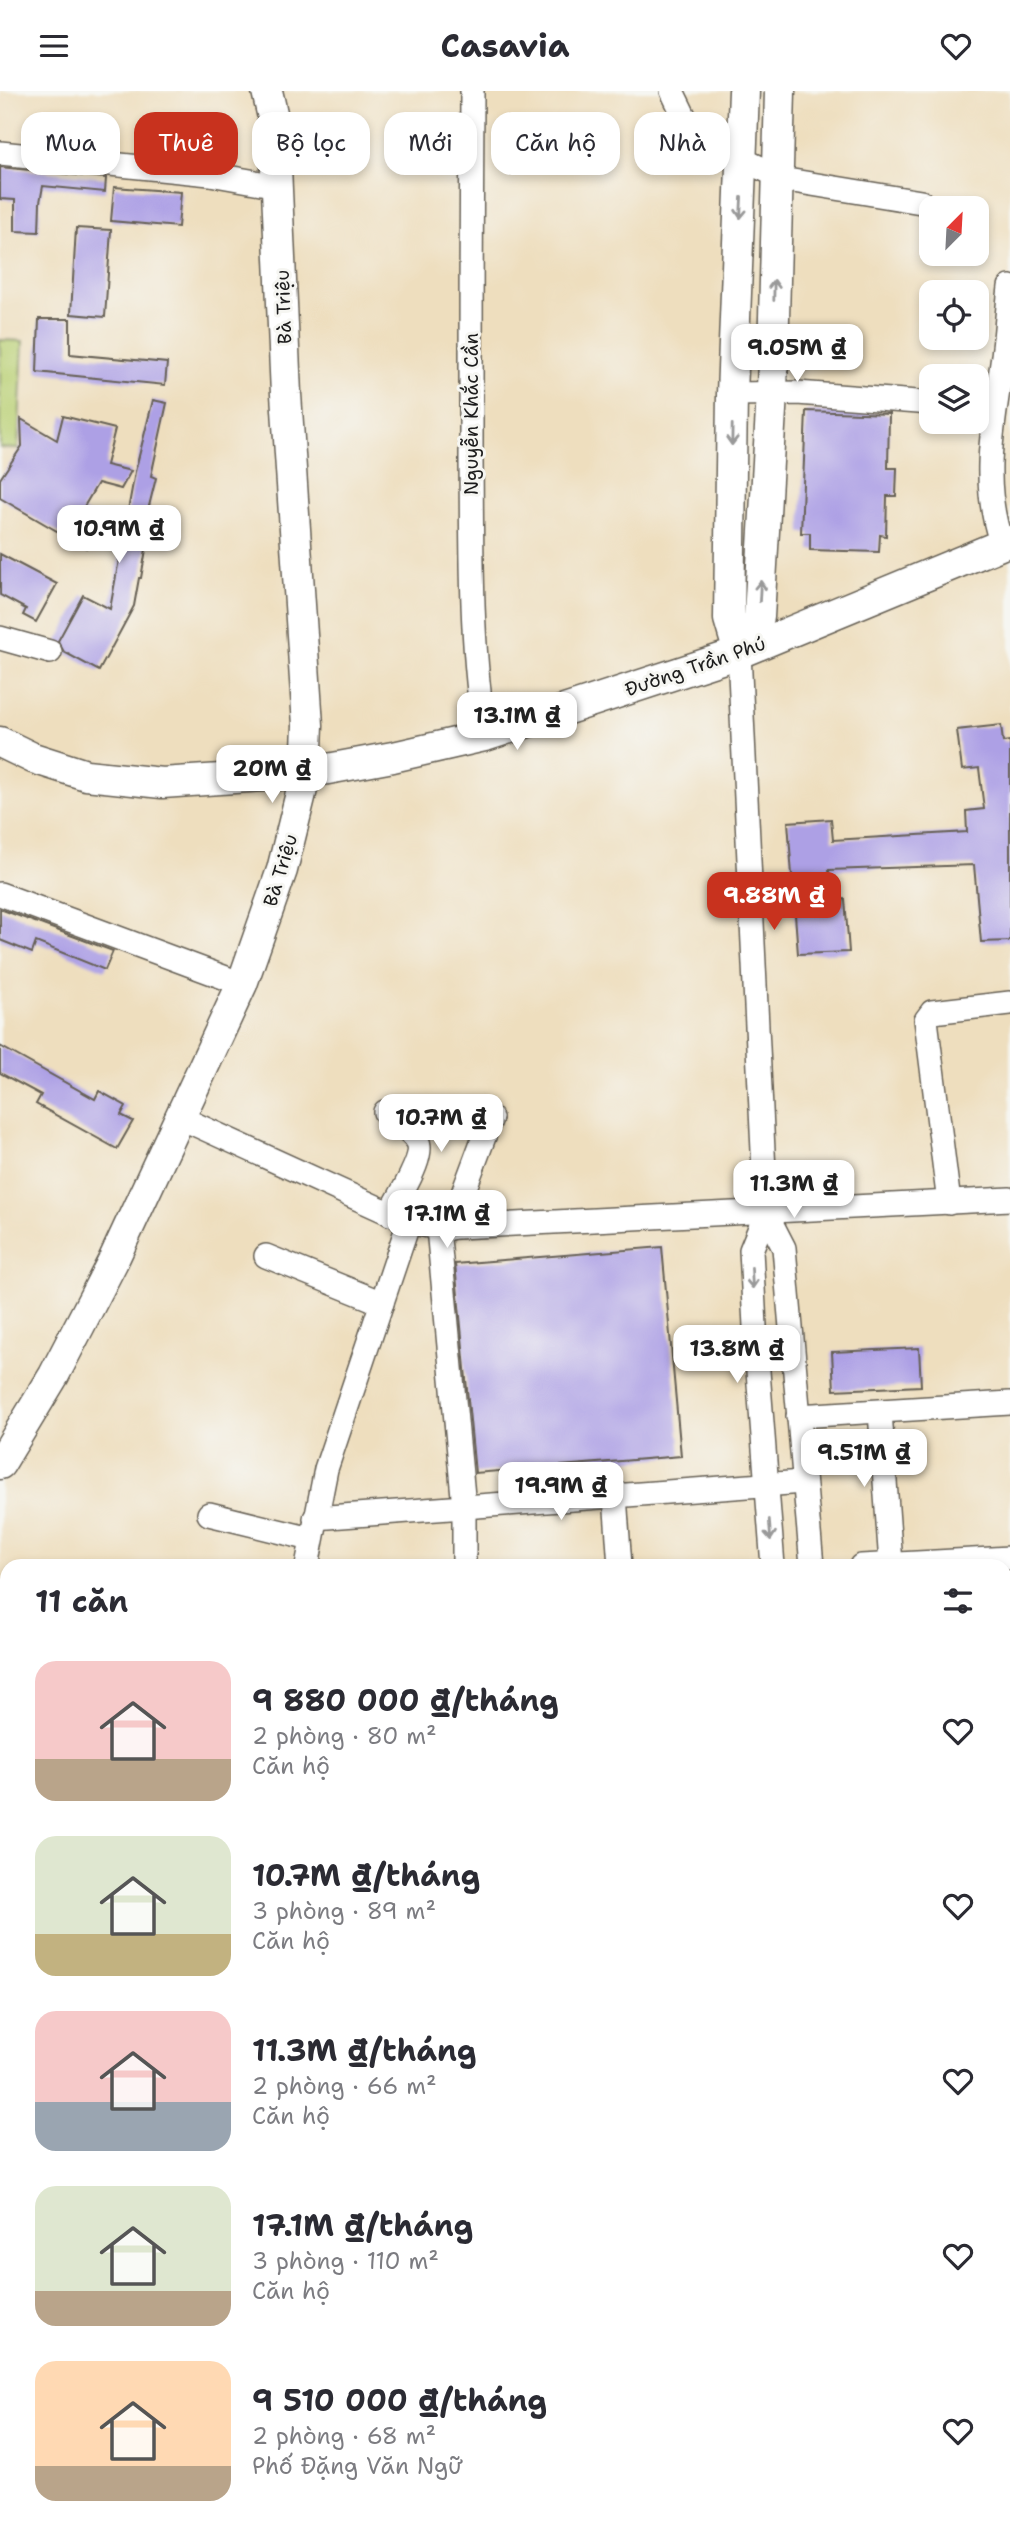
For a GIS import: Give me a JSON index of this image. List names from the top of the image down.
{
  "streets": {
    "main road": ["Bà Triệu", "Đường Trần Phú"],
    "street": ["Nguyễn Khắc Cần"]
  },
  "crossings": [
    ["Bà Triệu", "Đường Trần Phú"],
    ["Nguyễn Khắc Cần", "Đường Trần Phú"]
  ],
  "north": "top right",
  "page": {
    "header": "Casavia",
    "chip": [
      "Mua",
      "Thuê",
      "Bộ lọc",
      "Mới",
      "Căn hộ",
      "Nhà"
    ],
    "price": [
      "9.05M ₫",
      "10.9M ₫",
      "13.1M ₫",
      "20M ₫",
      "9.88M ₫",
      "10.7M ₫",
      "11.3M ₫",
      "17.1M ₫",
      "13.8M ₫",
      "9.51M ₫",
      "19.9M ₫"
    ],
    "heading": "11 căn",
    "list": [
      {
        "name": "9 880 000 ₫/tháng",
        "note": "2 phòng · 80 m² · Căn hộ"
      },
      {
        "name": "10.7M ₫/tháng",
        "note": "3 phòng · 89 m² · Căn hộ"
      },
      {
        "name": "11.3M ₫/tháng",
        "note": "2 phòng · 66 m² · Căn hộ"
      },
      {
        "name": "17.1M ₫/tháng",
        "note": "3 phòng · 110 m² · Căn hộ"
      },
      {
        "name": "9 510 000 ₫/tháng",
        "note": "2 phòng · 68 m² · Phố Đặng Văn Ngữ"
      }
    ]
  }
}
